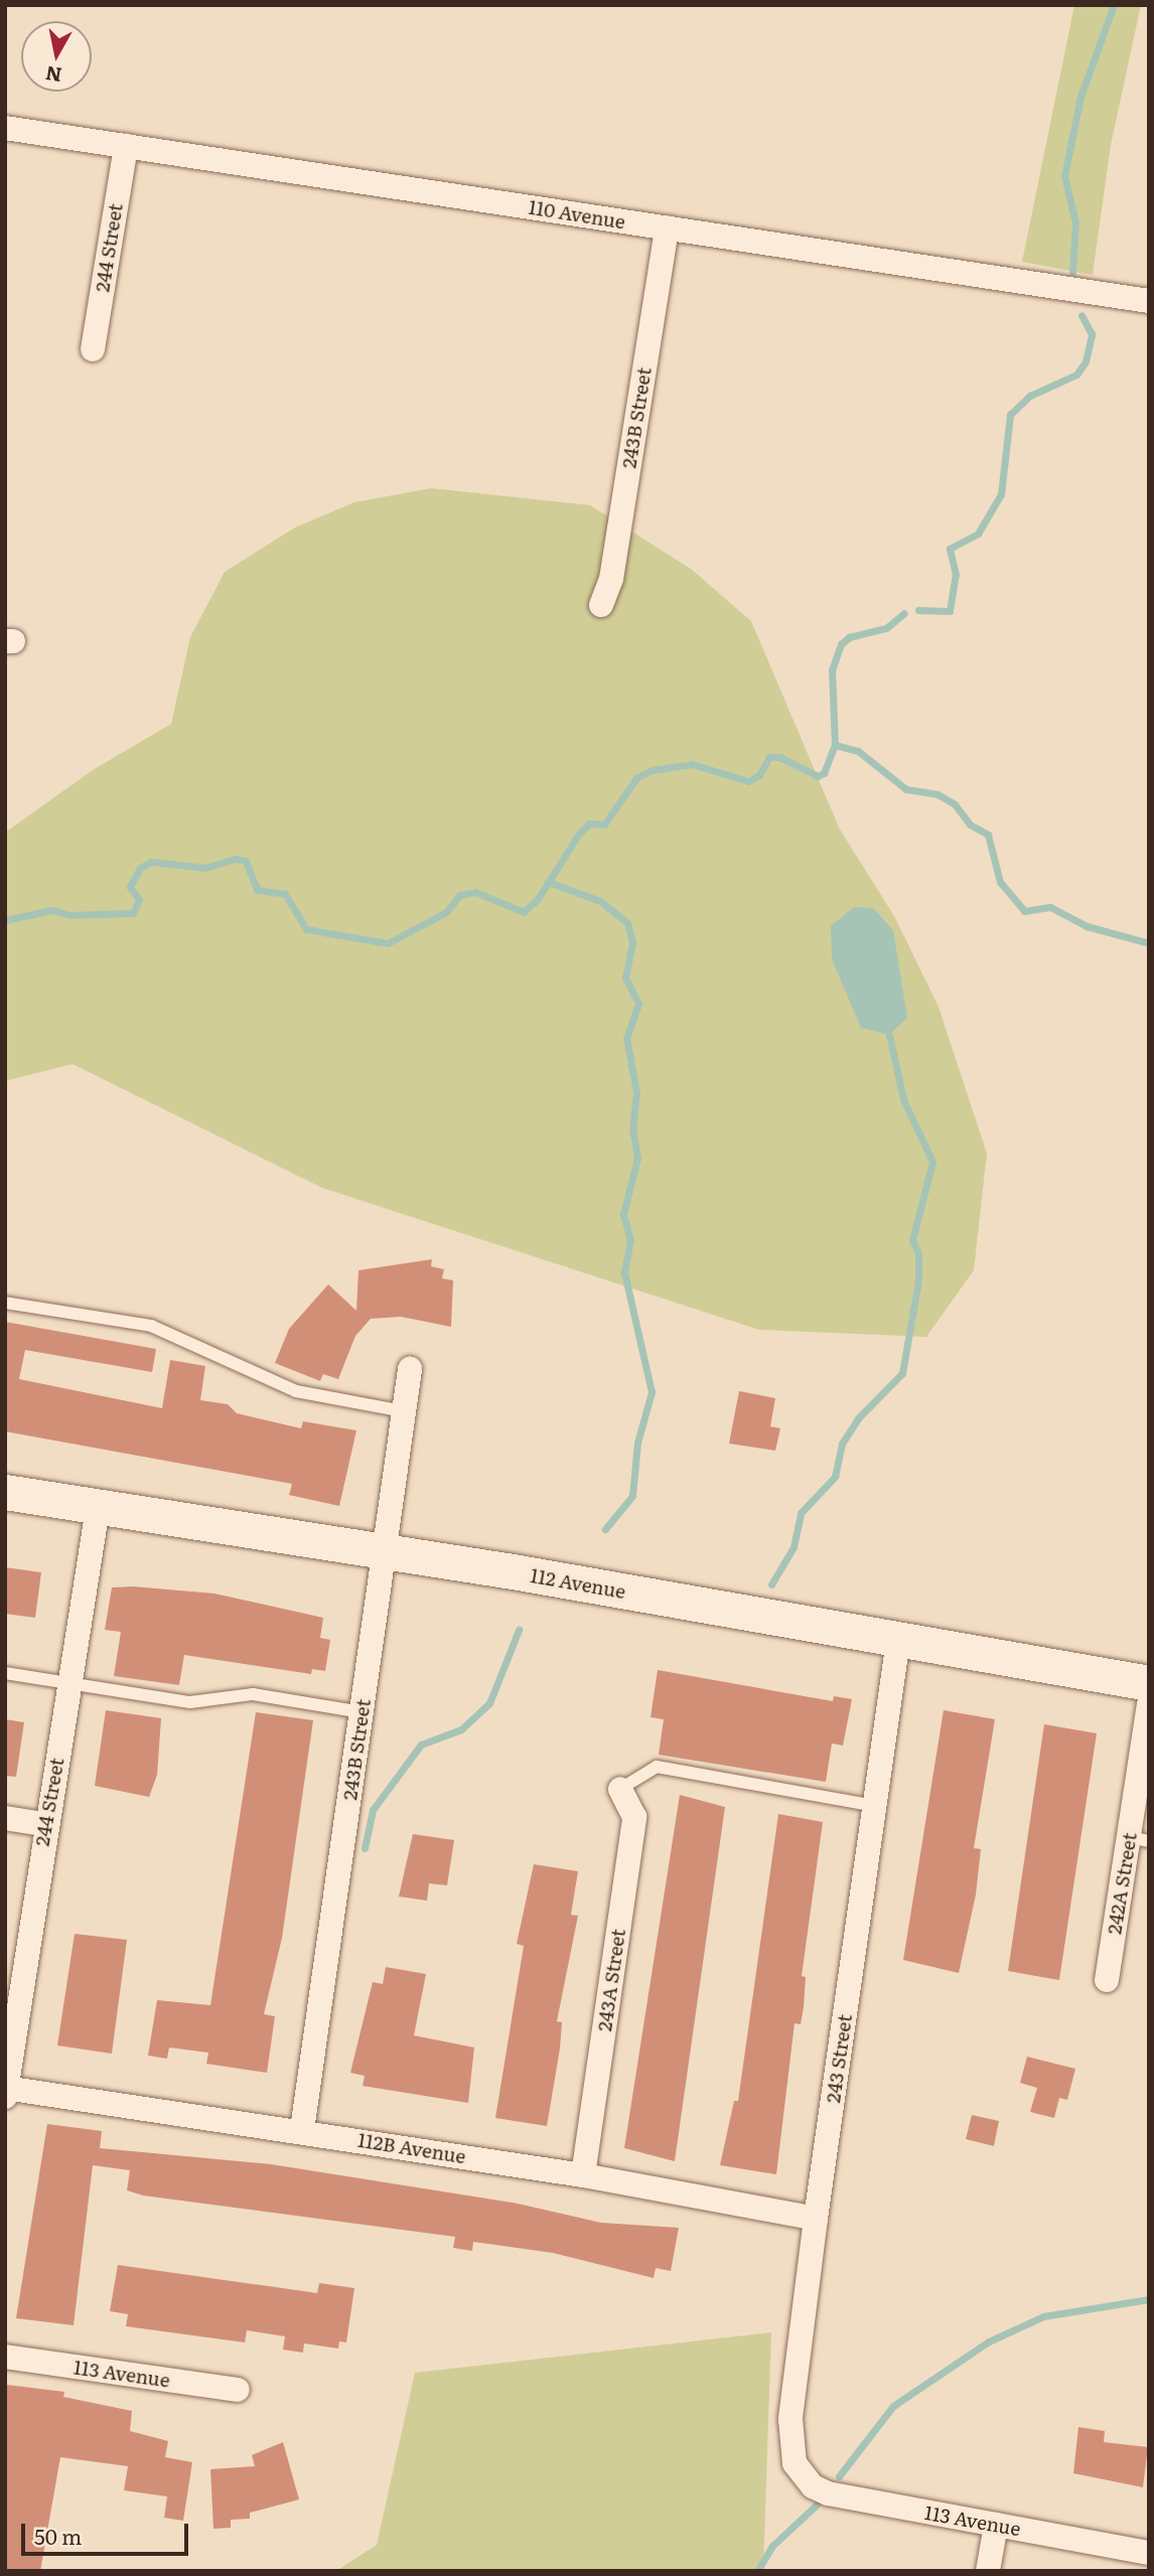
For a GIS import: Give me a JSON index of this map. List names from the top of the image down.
{
  "streets": {
    "main road": ["112 Avenue"],
    "street": [
      "110 Avenue",
      "244 Street",
      "243B Street",
      "242A Street",
      "243A Street",
      "243 Street",
      "112B Avenue",
      "113 Avenue"
    ]
  },
  "crossings": [
    ["110 Avenue", "244 Street"],
    ["110 Avenue", "243B Street"],
    ["244 Street", "112 Avenue"],
    ["244 Street", "112B Avenue"],
    ["243B Street", "112 Avenue"],
    ["243B Street", "112B Avenue"],
    ["112 Avenue", "243 Street"],
    ["243A Street", "112B Avenue"],
    ["243 Street", "112B Avenue"],
    ["243 Street", "113 Avenue"]
  ],
  "scale_bar": "50 m",
  "north": "bottom"
}
